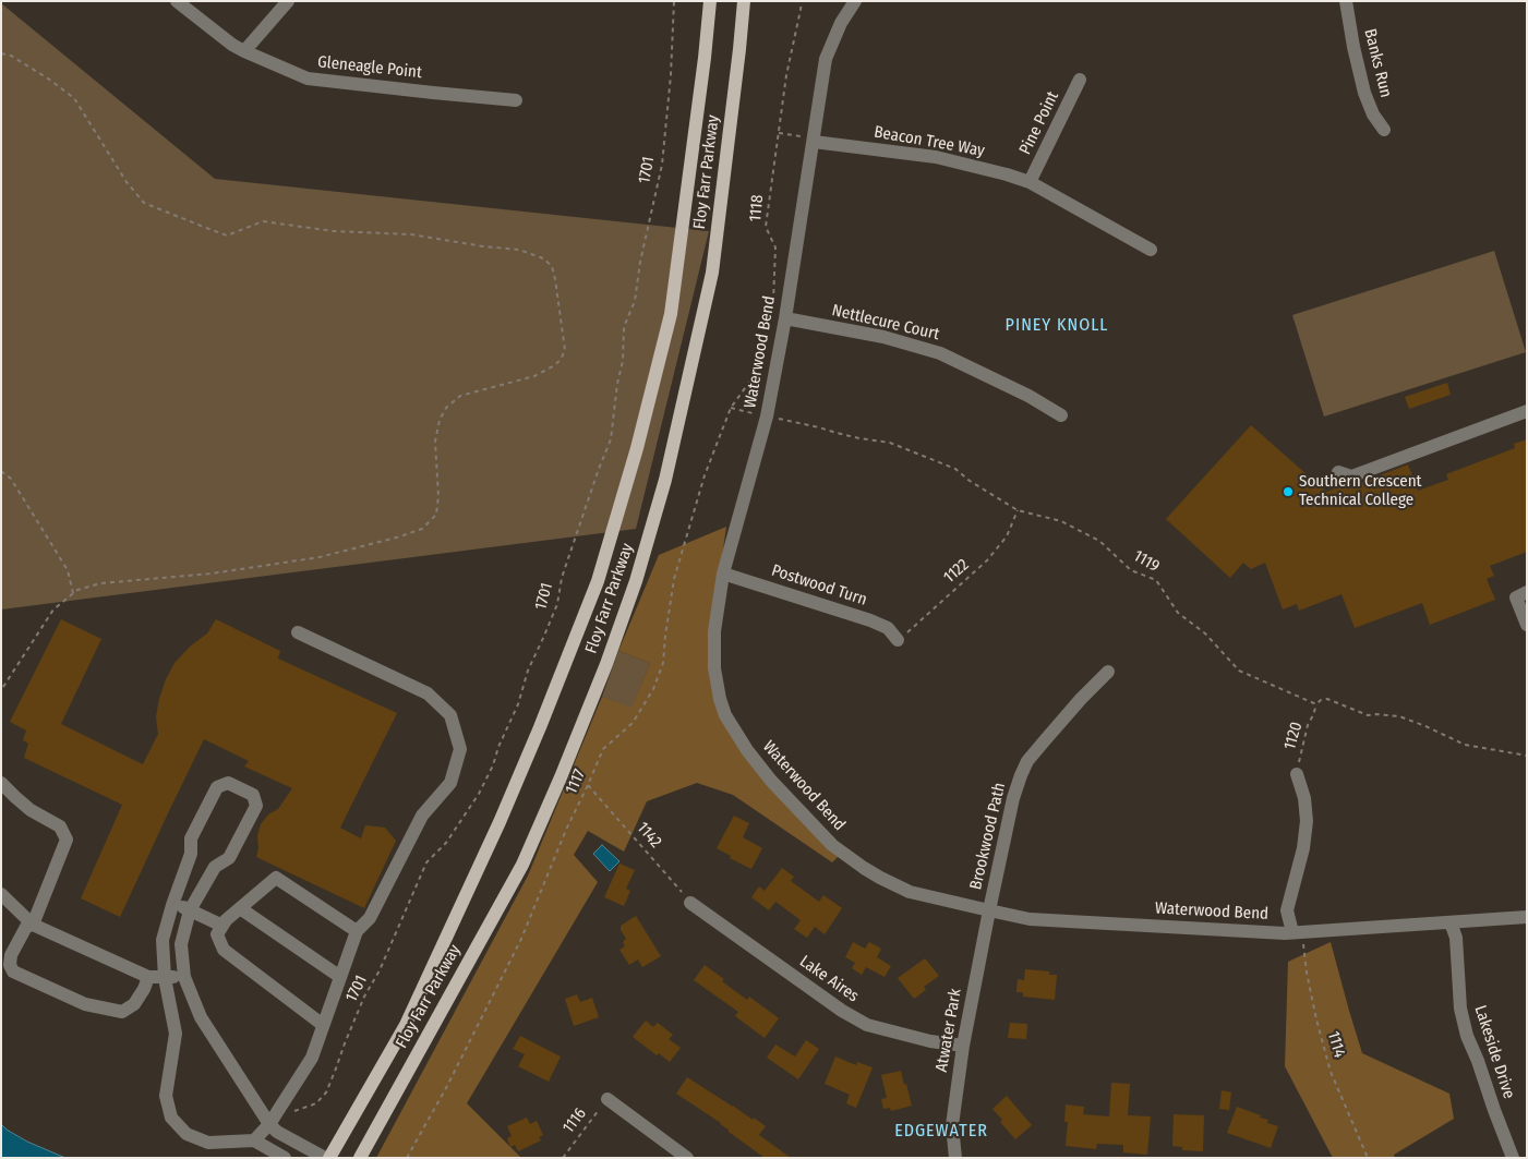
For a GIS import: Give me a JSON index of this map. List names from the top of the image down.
{
  "streets": {
    "main road": ["Floy Farr Parkway"],
    "street": [
      "Banks Run",
      "Gleneagle Point",
      "Pine Point",
      "Beacon Tree Way",
      "Nettlecure Court",
      "Waterwood Bend",
      "Postwood Turn",
      "Brookwood Path",
      "Lake Aires",
      "Atwater Park",
      "Lakeside Drive"
    ],
    "path": [
      "1701",
      "1118",
      "1119",
      "1122",
      "1120",
      "1117",
      "1142",
      "1114",
      "1116"
    ]
  },
  "crossings": [
    ["Pine Point", "Beacon Tree Way"],
    ["Beacon Tree Way", "Waterwood Bend"],
    ["Nettlecure Court", "Waterwood Bend"],
    ["Waterwood Bend", "1119"],
    ["Waterwood Bend", "Postwood Turn"],
    ["Waterwood Bend", "Brookwood Path"],
    ["Waterwood Bend", "Atwater Park"],
    ["Waterwood Bend", "1114"],
    ["Waterwood Bend", "Lakeside Drive"],
    ["1119", "1122"],
    ["1119", "1120"],
    ["1119", "1117"],
    ["1122", "Postwood Turn"],
    ["1117", "1142"],
    ["1142", "Lake Aires"],
    ["Brookwood Path", "Atwater Park"],
    ["Lake Aires", "Atwater Park"]
  ],
  "districts": ["PINEY KNOLL", "EDGEWATER"],
  "places": ["Southern Crescent Technical College"]
}
